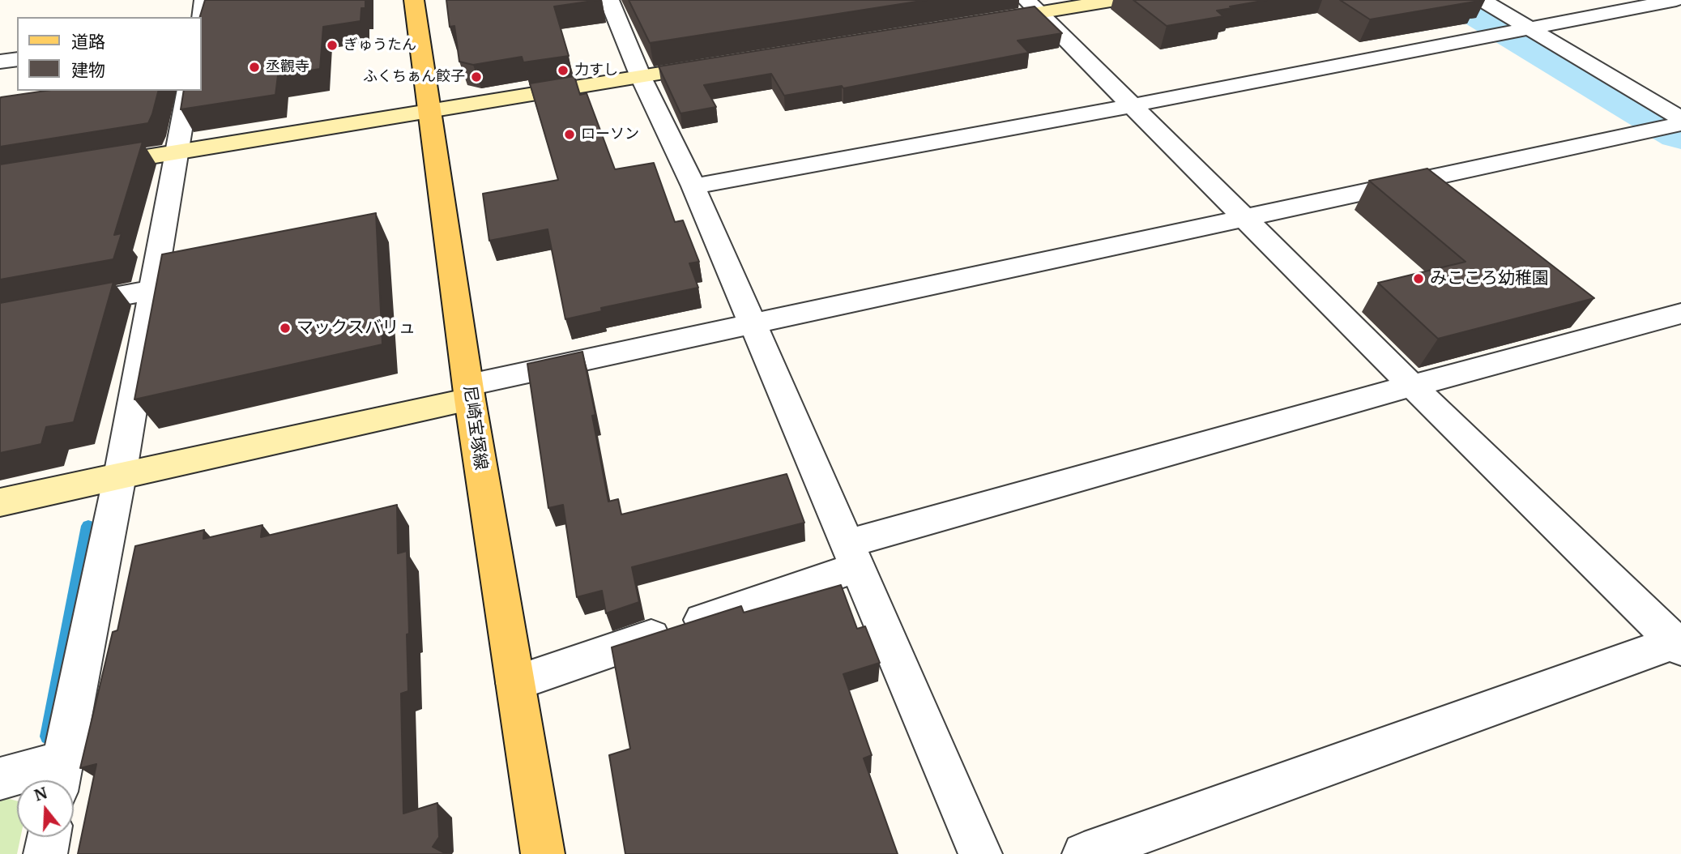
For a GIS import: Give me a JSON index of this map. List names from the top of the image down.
{
  "streets": {
    "main road": ["尼崎宝塚線"]
  },
  "places": [
    "ぎゅうたん",
    "丞觀寺",
    "力すし",
    "ふくちぁん餃子",
    "ローソン",
    "みこころ幼稚園",
    "マックスバリュ"
  ],
  "legend": ["道路", "建物"],
  "north": "top"
}
